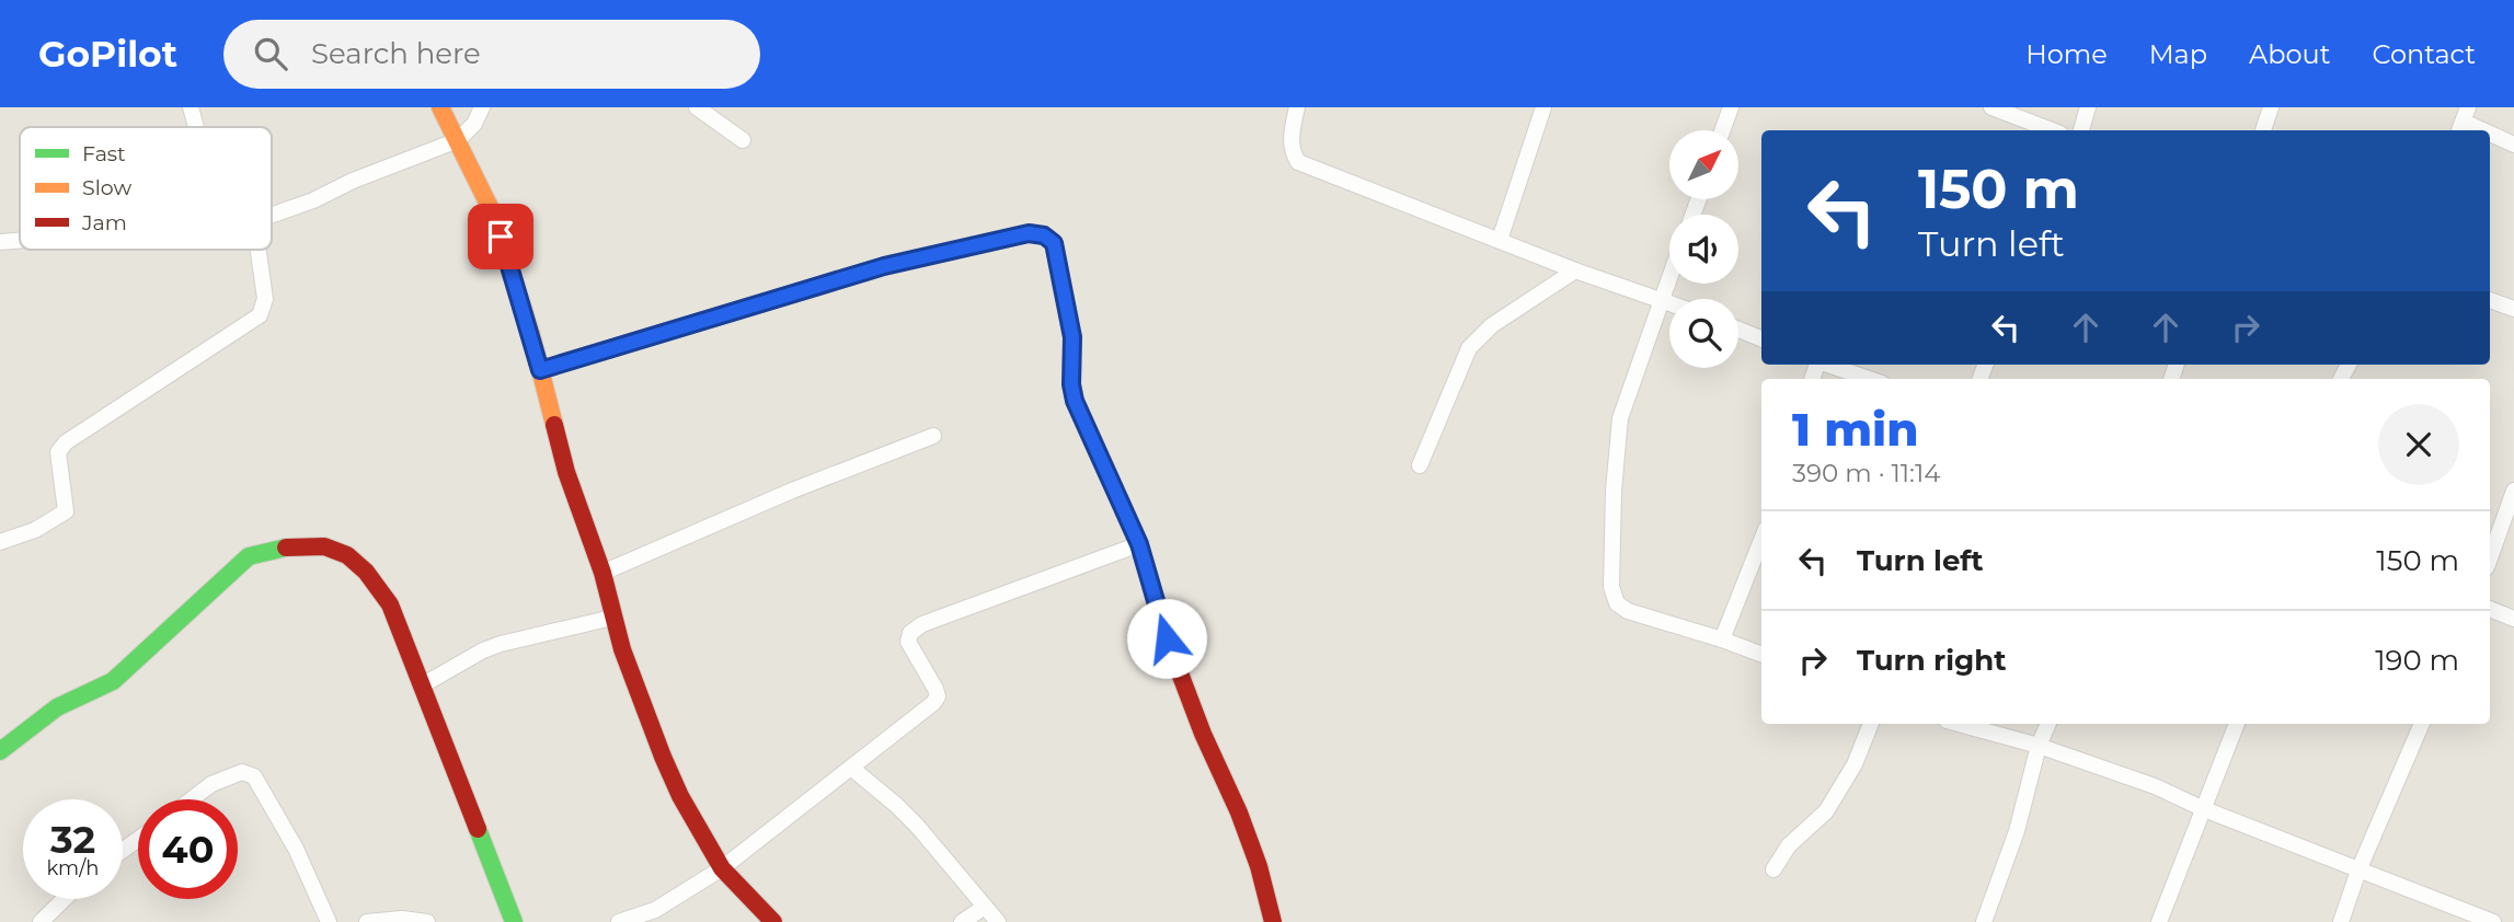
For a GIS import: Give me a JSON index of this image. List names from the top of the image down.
{
  "legend": ["Fast", "Slow", "Jam"],
  "north": "top right",
  "page": {
    "header": "GoPilot",
    "search": "Search here",
    "nav": [
      "Home",
      "Map",
      "About",
      "Contact"
    ],
    "turn": ["150 m", "Turn left"],
    "heading": ["1 min", "390 m · 11:14"],
    "list": [
      {
        "name": "Turn left",
        "value": "150 m"
      },
      {
        "name": "Turn right",
        "value": "190 m"
      }
    ],
    "speed": "32 km/h",
    "limit": "40"
  }
}
